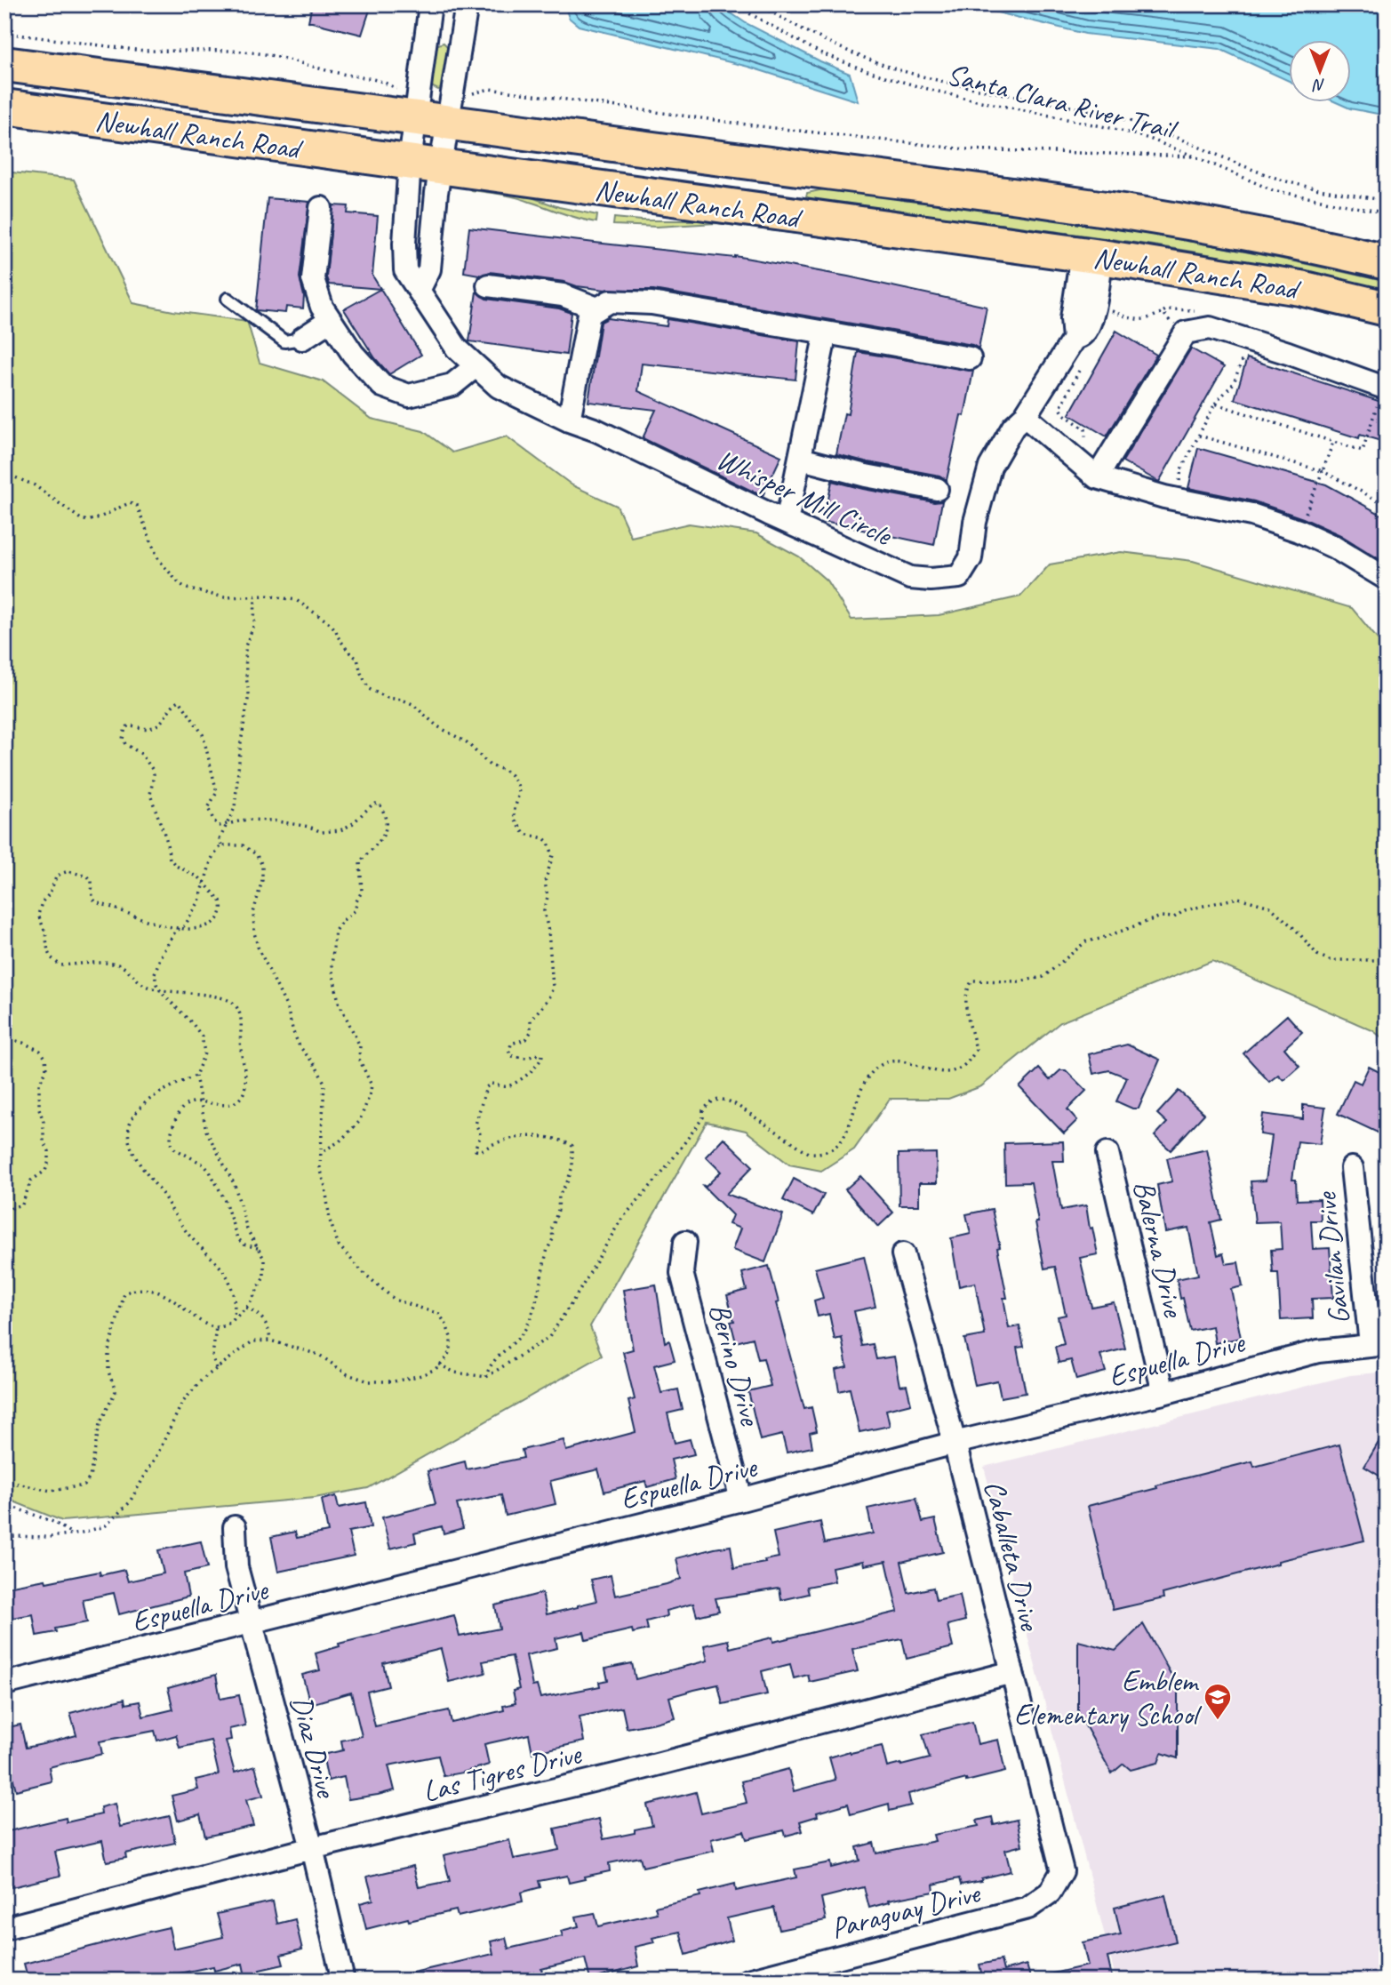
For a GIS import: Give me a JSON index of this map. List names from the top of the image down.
{
  "streets": {
    "main road": ["Newhall Ranch Road"],
    "street": [
      "Whisper Mill Circle",
      "Balerna Drive",
      "Gavilan Drive",
      "Espuella Drive",
      "Berino Drive",
      "Caballeta Drive",
      "Diaz Drive",
      "Las Tigres Drive",
      "Paraguay Drive"
    ],
    "path": ["Santa Clara River Trail"]
  },
  "crossings": [
    ["Newhall Ranch Road", "Whisper Mill Circle"],
    ["Balerna Drive", "Espuella Drive"],
    ["Gavilan Drive", "Espuella Drive"],
    ["Espuella Drive", "Berino Drive"],
    ["Espuella Drive", "Caballeta Drive"],
    ["Espuella Drive", "Diaz Drive"],
    ["Caballeta Drive", "Las Tigres Drive"],
    ["Caballeta Drive", "Paraguay Drive"],
    ["Diaz Drive", "Las Tigres Drive"]
  ],
  "places": {
    "school or university": ["Emblem Elementary School"]
  },
  "north": "bottom"
}
